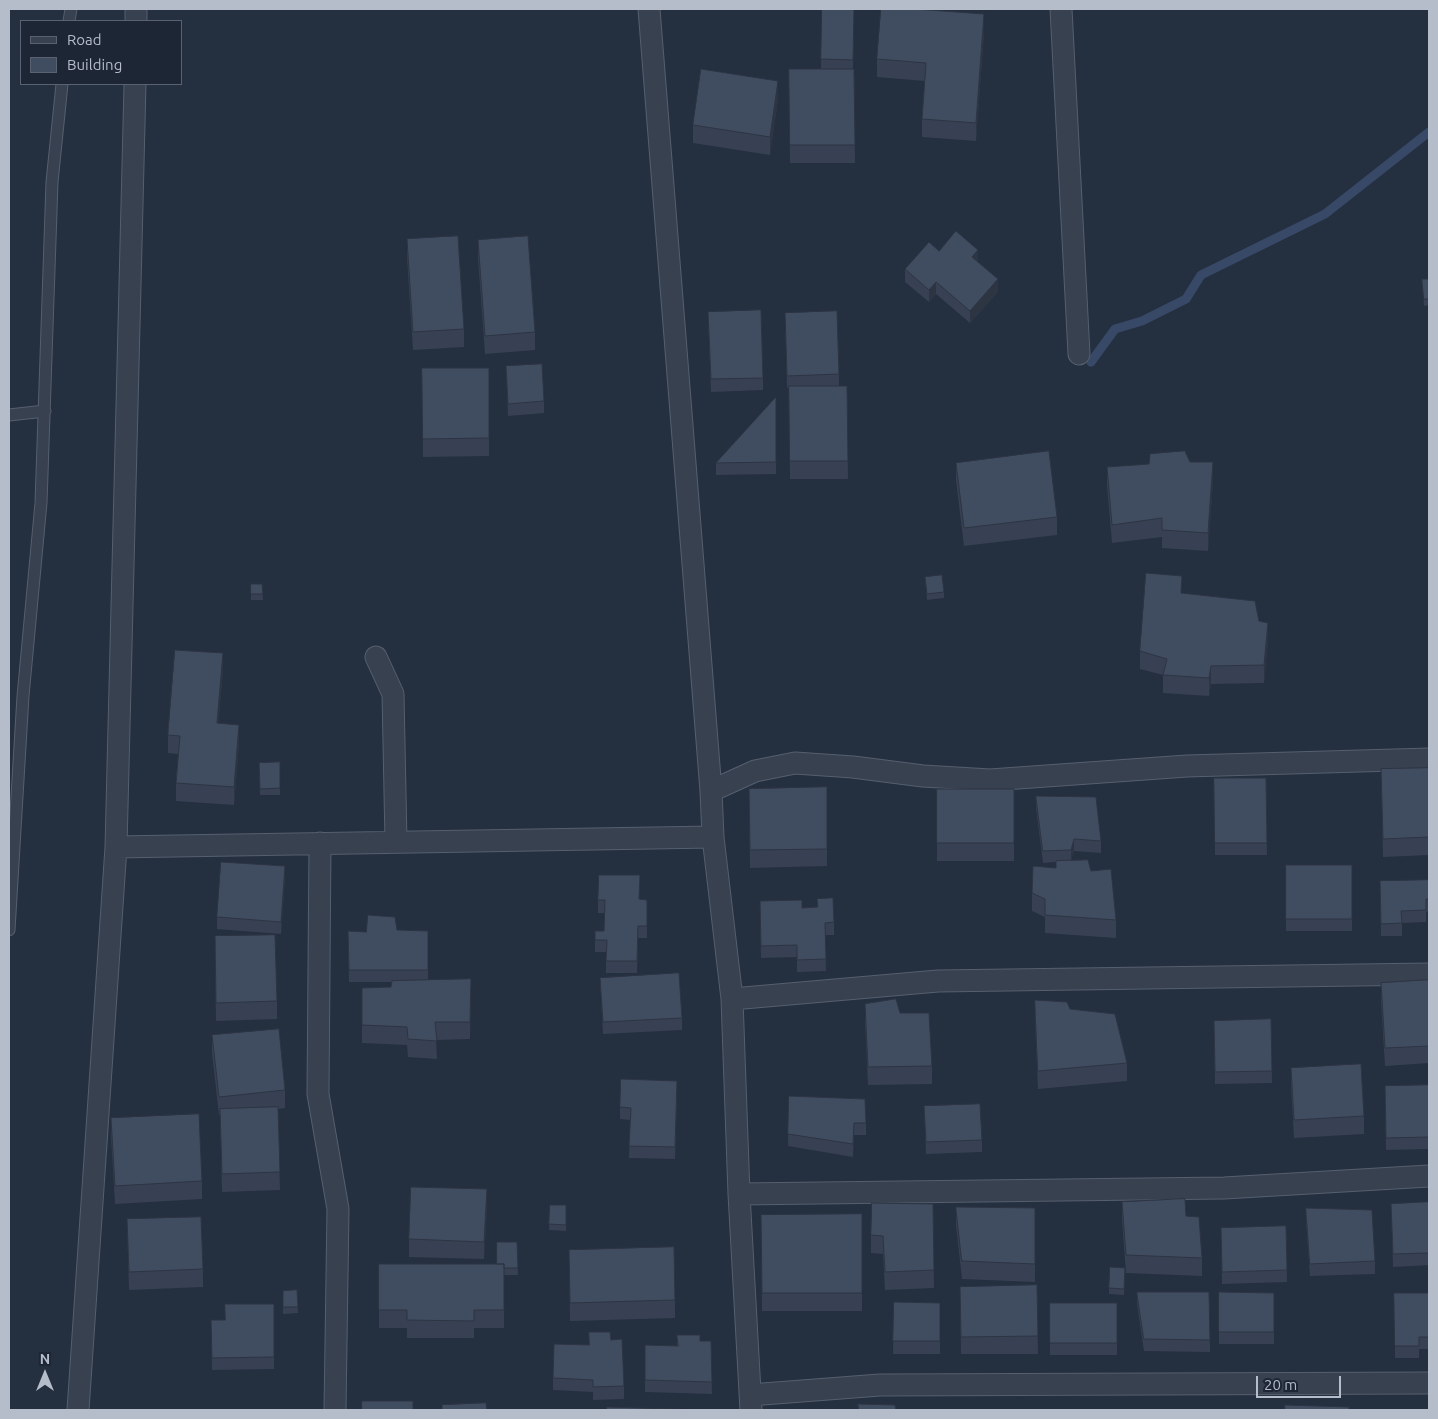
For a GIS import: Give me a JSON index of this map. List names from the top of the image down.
{
  "legend": ["Road", "Building"],
  "scale_bar": "20 m",
  "north": "top"
}
